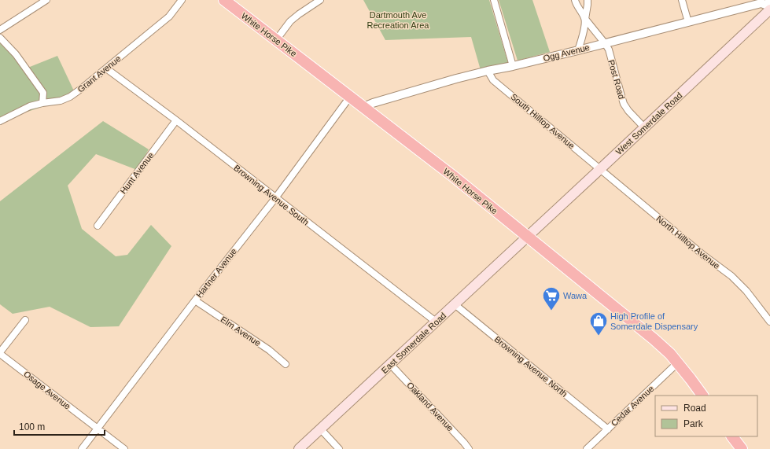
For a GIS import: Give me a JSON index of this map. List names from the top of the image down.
{
  "streets": {
    "highway": ["White Horse Pike"],
    "main road": ["West Somerdale Road", "East Somerdale Road"],
    "street": [
      "Ogg Avenue",
      "Grant Avenue",
      "Post Road",
      "South Hilltop Avenue",
      "Hunt Avenue",
      "Browning Avenue South",
      "North Hilltop Avenue",
      "Hartner Avenue",
      "Elm Avenue",
      "Browning Avenue North",
      "Osage Avenue",
      "Cedar Avenue",
      "Oakland Avenue"
    ]
  },
  "crossings": [
    ["White Horse Pike", "Ogg Avenue"],
    ["White Horse Pike", "West Somerdale Road"],
    ["White Horse Pike", "Hartner Avenue"],
    ["White Horse Pike", "East Somerdale Road"],
    ["White Horse Pike", "Cedar Avenue"],
    ["Ogg Avenue", "Post Road"],
    ["Ogg Avenue", "South Hilltop Avenue"],
    ["Grant Avenue", "Browning Avenue South"],
    ["Post Road", "West Somerdale Road"],
    ["South Hilltop Avenue", "West Somerdale Road"],
    ["South Hilltop Avenue", "North Hilltop Avenue"],
    ["West Somerdale Road", "North Hilltop Avenue"],
    ["West Somerdale Road", "East Somerdale Road"],
    ["Hunt Avenue", "Browning Avenue South"],
    ["Browning Avenue South", "Hartner Avenue"],
    ["Browning Avenue South", "East Somerdale Road"],
    ["Hartner Avenue", "Elm Avenue"],
    ["Hartner Avenue", "Osage Avenue"],
    ["East Somerdale Road", "Browning Avenue North"],
    ["East Somerdale Road", "Oakland Avenue"],
    ["Browning Avenue North", "Cedar Avenue"]
  ],
  "parks": ["Dartmouth Ave Recreation Area"],
  "places": {
    "supermarket": ["Wawa"],
    "shop": ["High Profile of Somerdale Dispensary"]
  },
  "legend": ["Road", "Park"],
  "scale_bar": "100 m"
}
